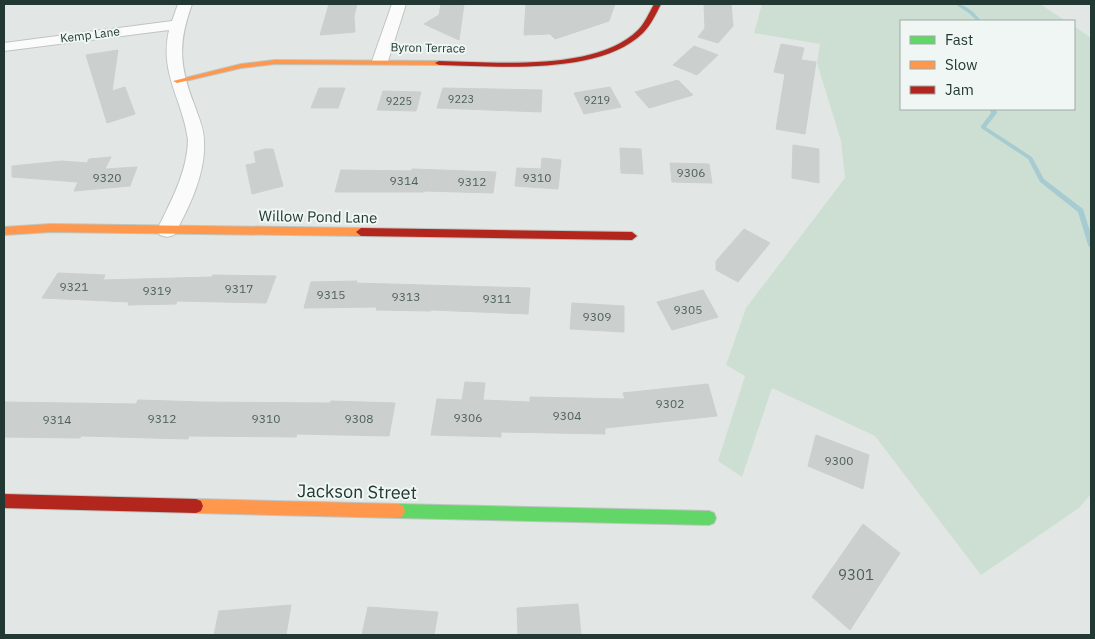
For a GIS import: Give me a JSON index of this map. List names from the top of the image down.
{
  "streets": {
    "street": [
      "Kemp Lane",
      "Byron Terrace",
      "Willow Pond Lane",
      "Jackson Street"
    ]
  },
  "house_numbers": [
    "9223",
    "9219",
    "9225",
    "9306",
    "9320",
    "9310",
    "9314",
    "9312",
    "9321",
    "9317",
    "9319",
    "9315",
    "9313",
    "9311",
    "9305",
    "9309",
    "9302",
    "9304",
    "9306",
    "9312",
    "9310",
    "9308",
    "9314",
    "9300",
    "9301"
  ],
  "legend": ["Fast", "Slow", "Jam"]
}
